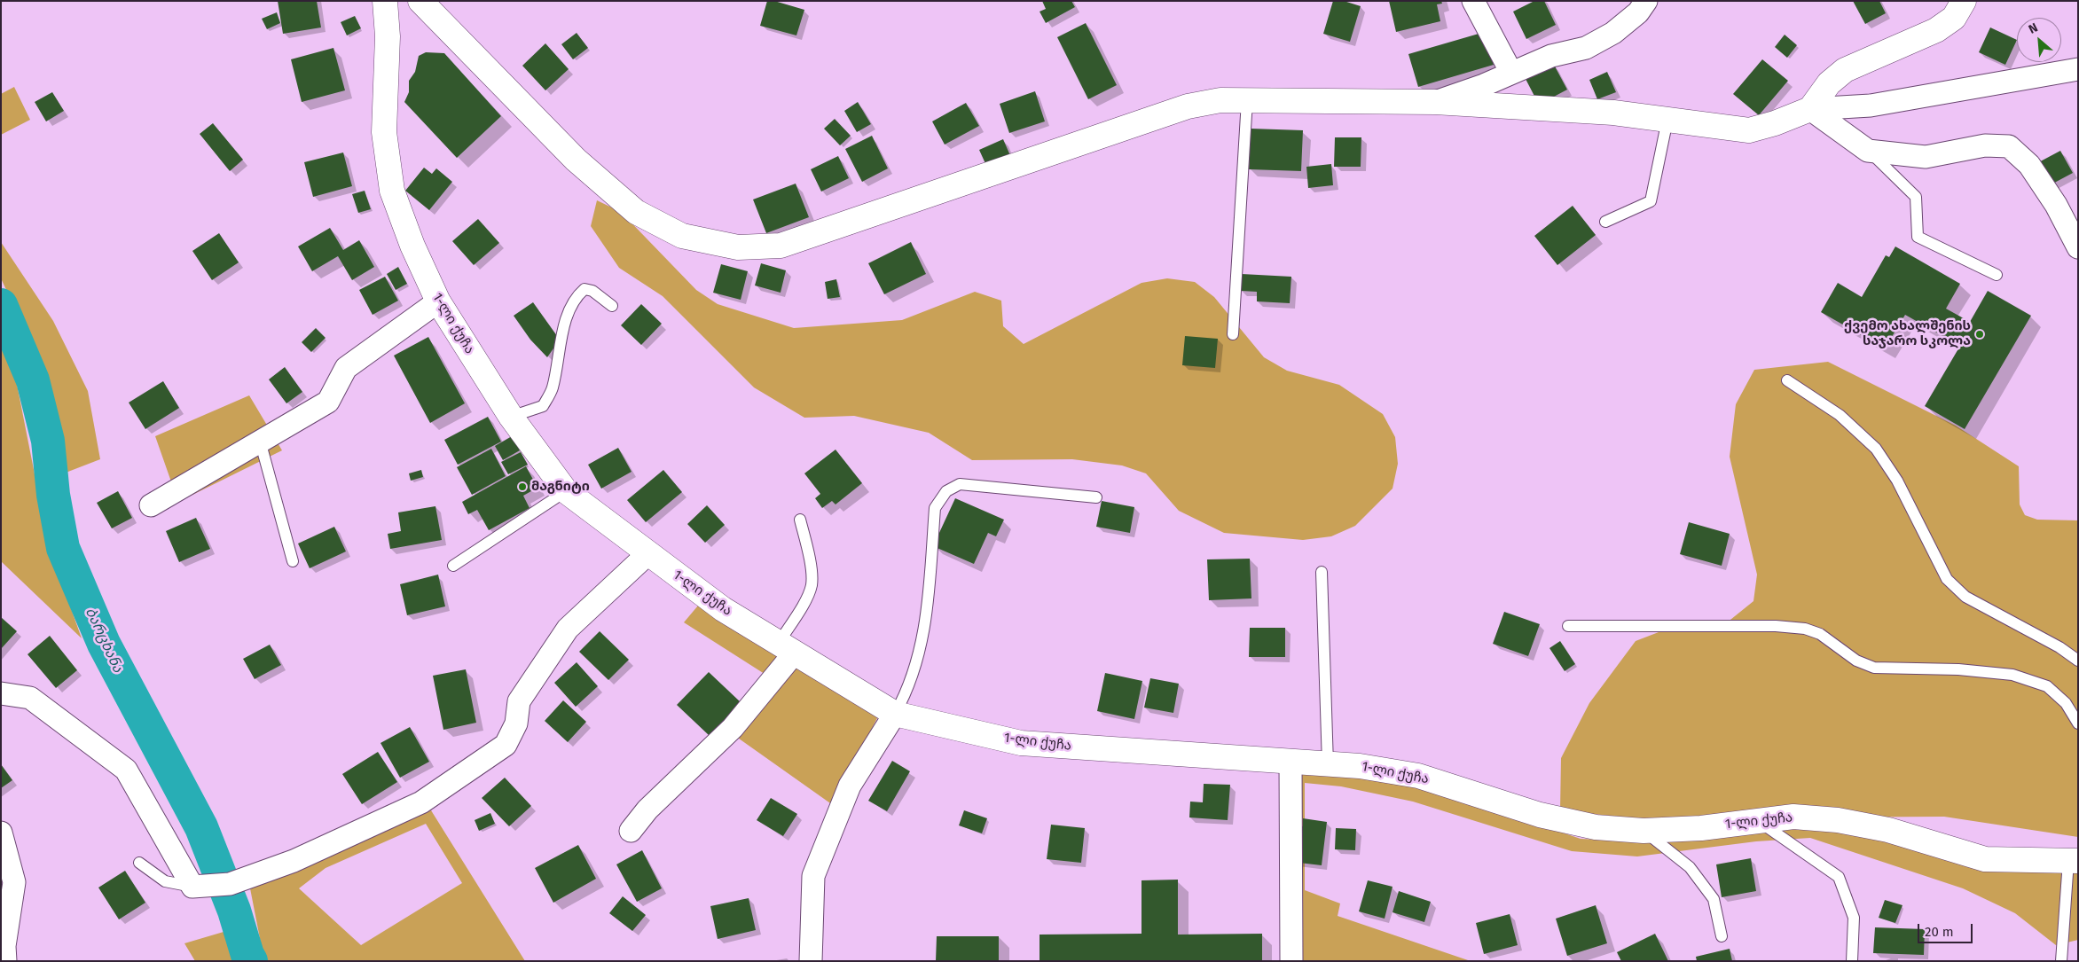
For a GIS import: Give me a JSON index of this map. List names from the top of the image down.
{
  "streets": {
    "street": ["1-ლი ქუჩა"]
  },
  "water": ["ბარცხანა"],
  "places": ["ქვემო ახალშენის საჯარო სკოლა", "მაგნიტი"],
  "scale_bar": "20 m",
  "north": "top left"
}
